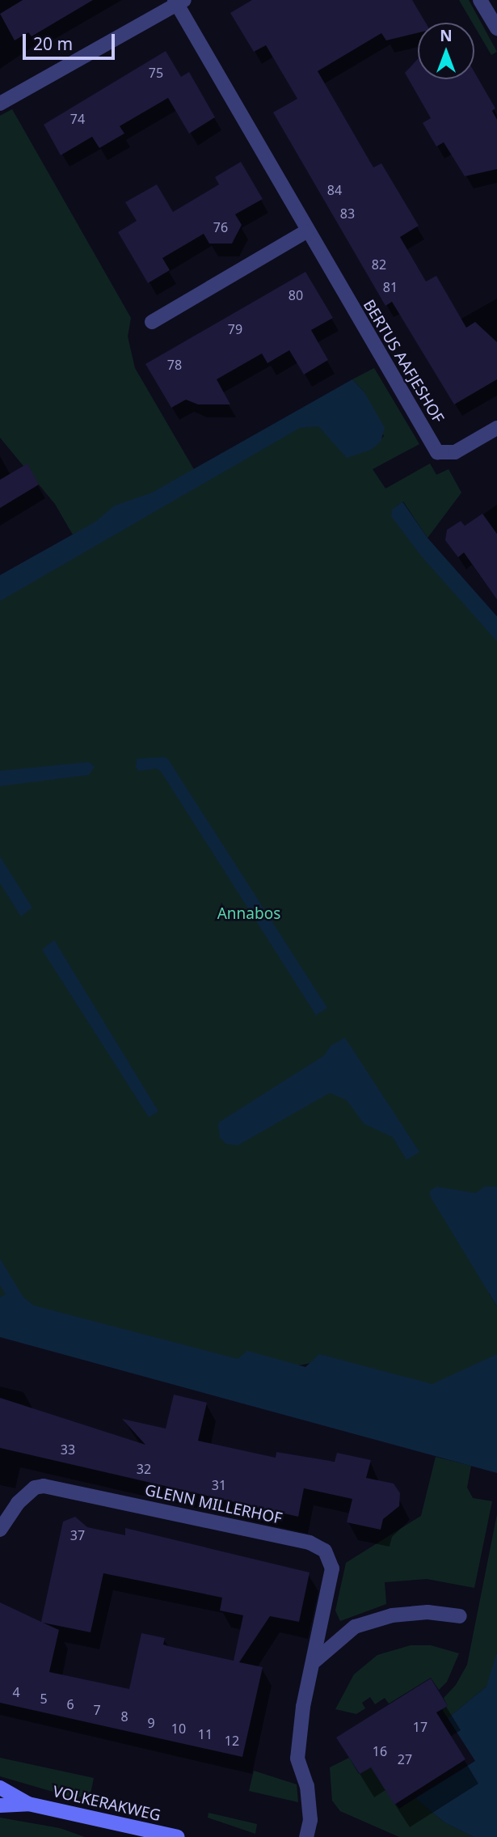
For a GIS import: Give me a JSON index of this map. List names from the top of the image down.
{
  "streets": {
    "street": ["BERTUS AAFJESHOF", "GLENN MILLERHOF", "VOLKERAKWEG"]
  },
  "parks": ["Annabos"],
  "house_numbers": [
    "75",
    "74",
    "84",
    "83",
    "76",
    "82",
    "81",
    "80",
    "79",
    "78",
    "33",
    "32",
    "31",
    "37",
    "4",
    "5",
    "6",
    "7",
    "8",
    "9",
    "17",
    "10",
    "11",
    "12",
    "16",
    "27"
  ],
  "scale_bar": "20 m",
  "north": "top"
}
